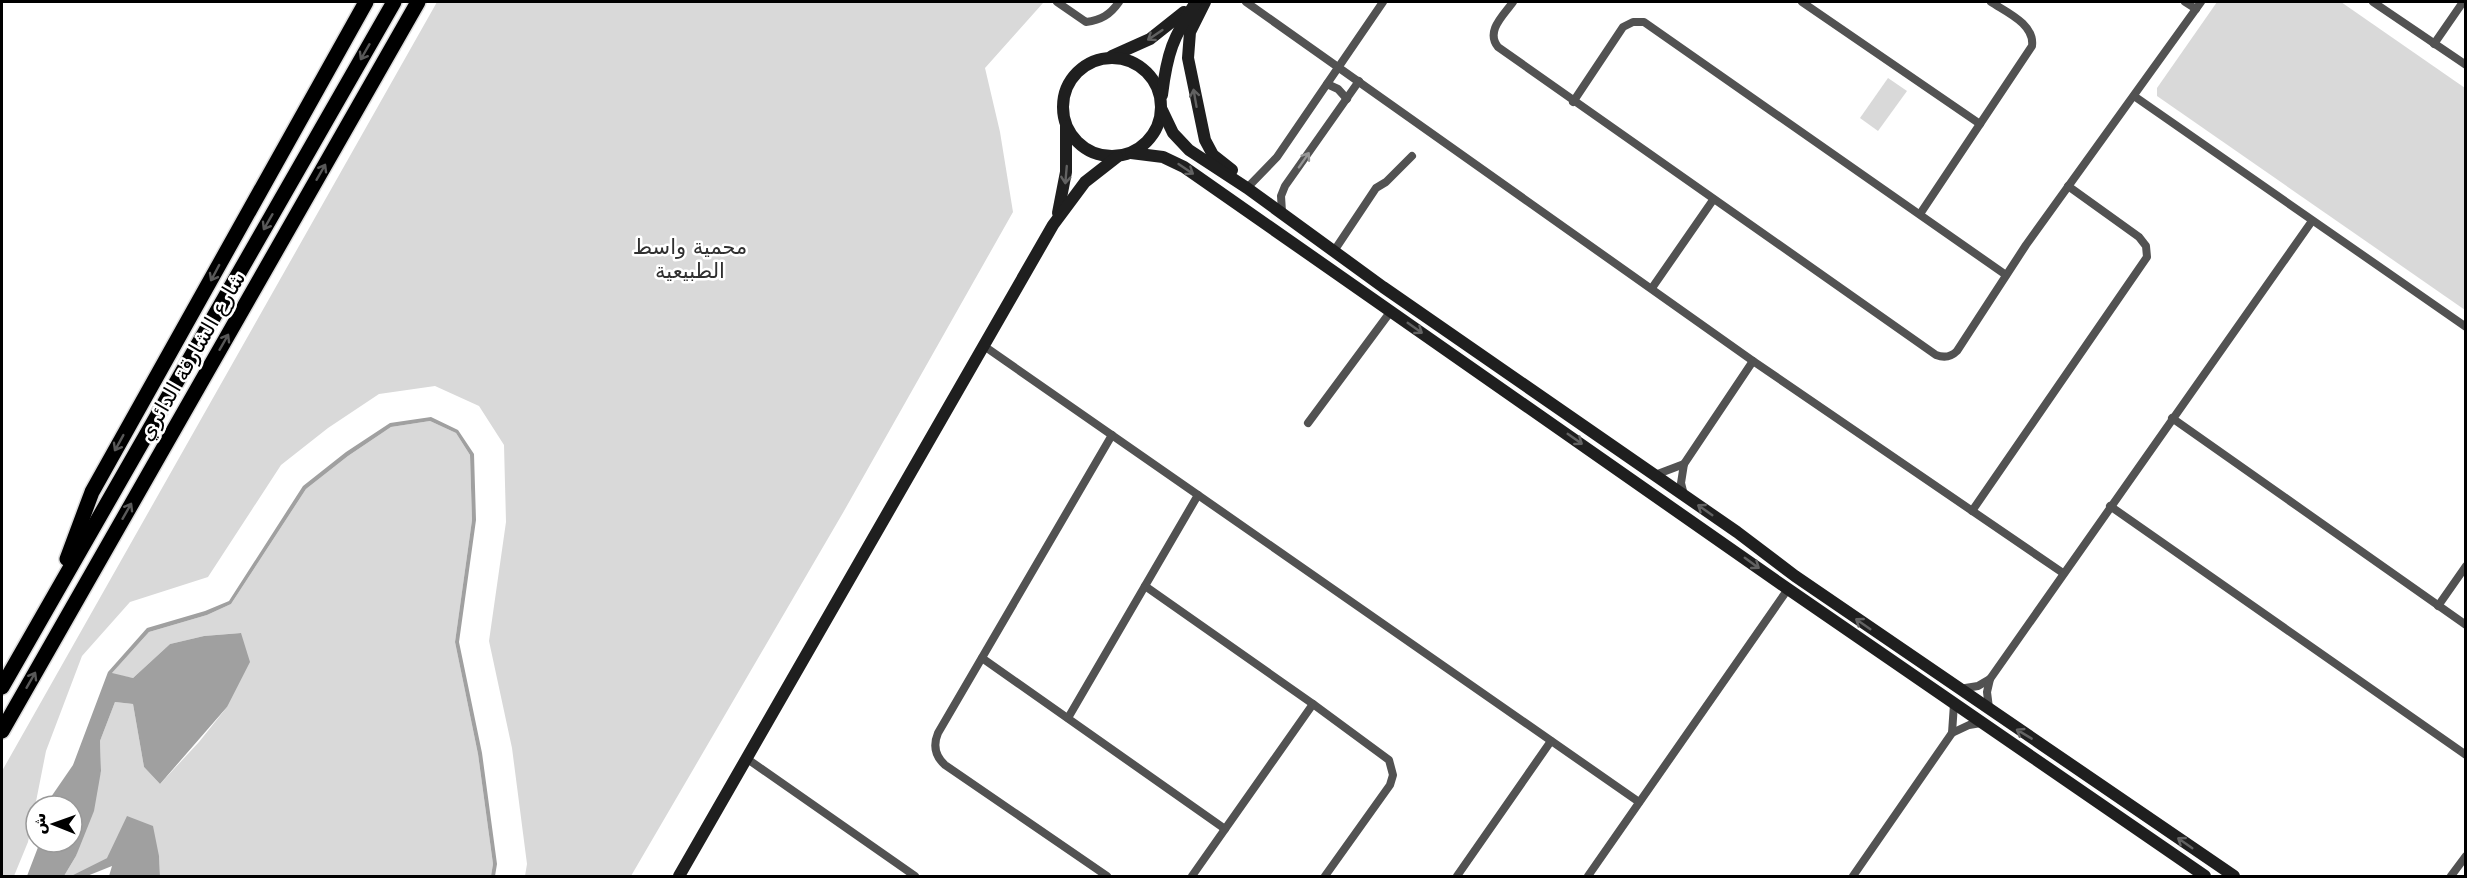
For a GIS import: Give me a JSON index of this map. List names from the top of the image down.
{
  "streets": {
    "highway": ["شارع الشارقة الدائري"]
  },
  "parks": ["محمية واسط الطبيعية"],
  "north": "left"
}
